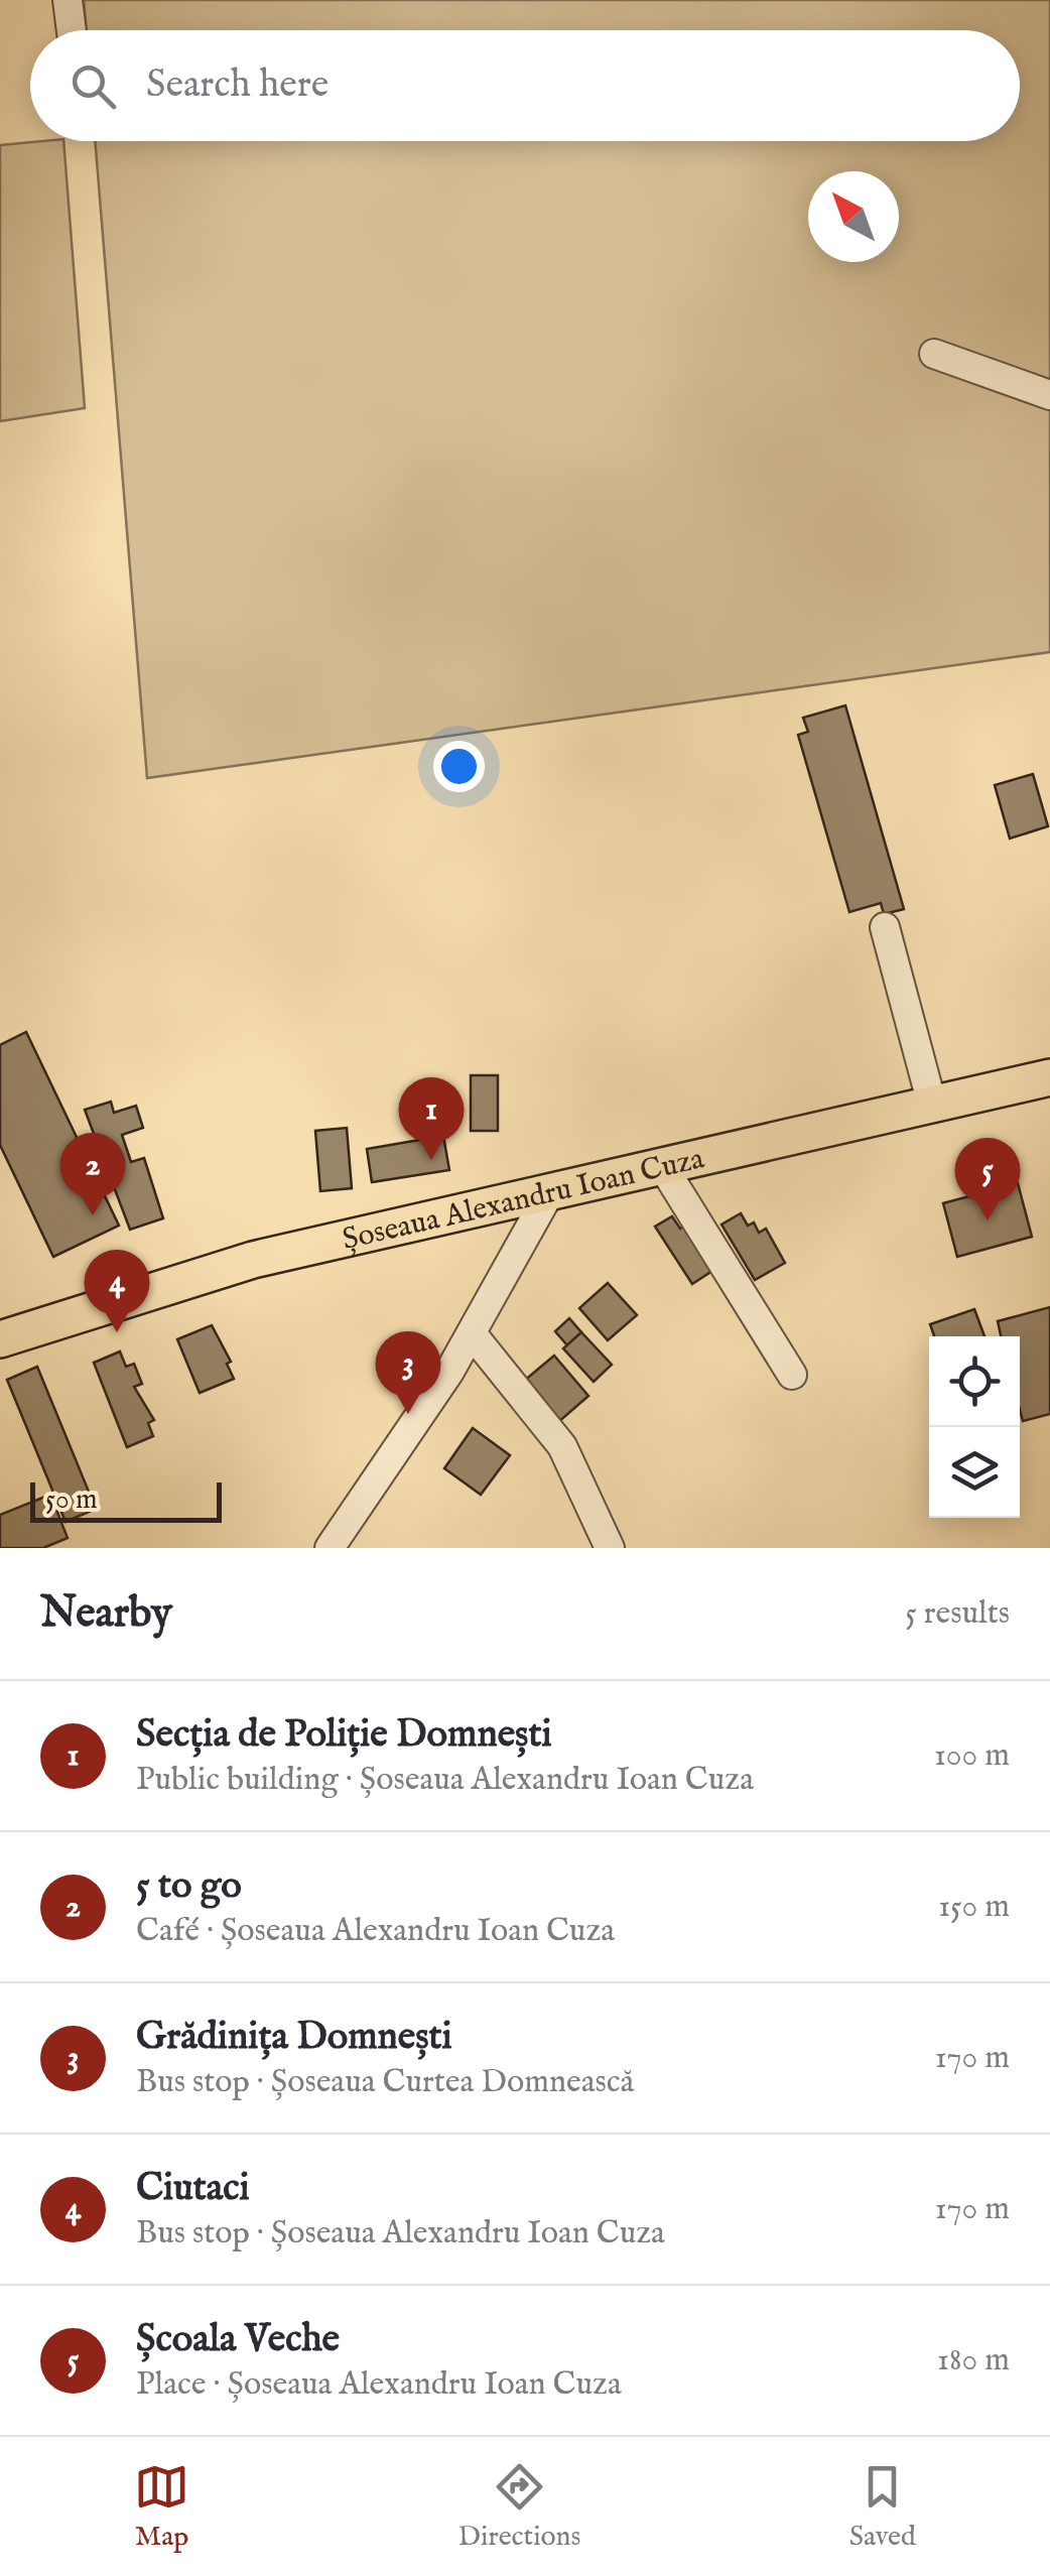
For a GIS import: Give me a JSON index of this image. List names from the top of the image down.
{
  "streets": {
    "main road": ["Șoseaua Alexandru Ioan Cuza"]
  },
  "scale_bar": "50 m",
  "north": "top left",
  "page": {
    "search": "Search here",
    "pins": [
      "1",
      "2",
      "5",
      "4",
      "3"
    ],
    "scale": "50 m",
    "heading": ["Nearby", "5 results"],
    "list": [
      {
        "mark": "1",
        "name": "Secția de Poliție Domnești",
        "note": "Public building · Șoseaua Alexandru Ioan Cuza",
        "value": "100 m"
      },
      {
        "mark": "2",
        "name": "5 to go",
        "note": "Café · Șoseaua Alexandru Ioan Cuza",
        "value": "150 m"
      },
      {
        "mark": "3",
        "name": "Grădinița Domnești",
        "note": "Bus stop · Șoseaua Curtea Domnească",
        "value": "170 m"
      },
      {
        "mark": "4",
        "name": "Ciutaci",
        "note": "Bus stop · Șoseaua Alexandru Ioan Cuza",
        "value": "170 m"
      },
      {
        "mark": "5",
        "name": "Școala Veche",
        "note": "Place · Șoseaua Alexandru Ioan Cuza",
        "value": "180 m"
      }
    ],
    "nav": ["Map", "Directions", "Saved"]
  }
}
